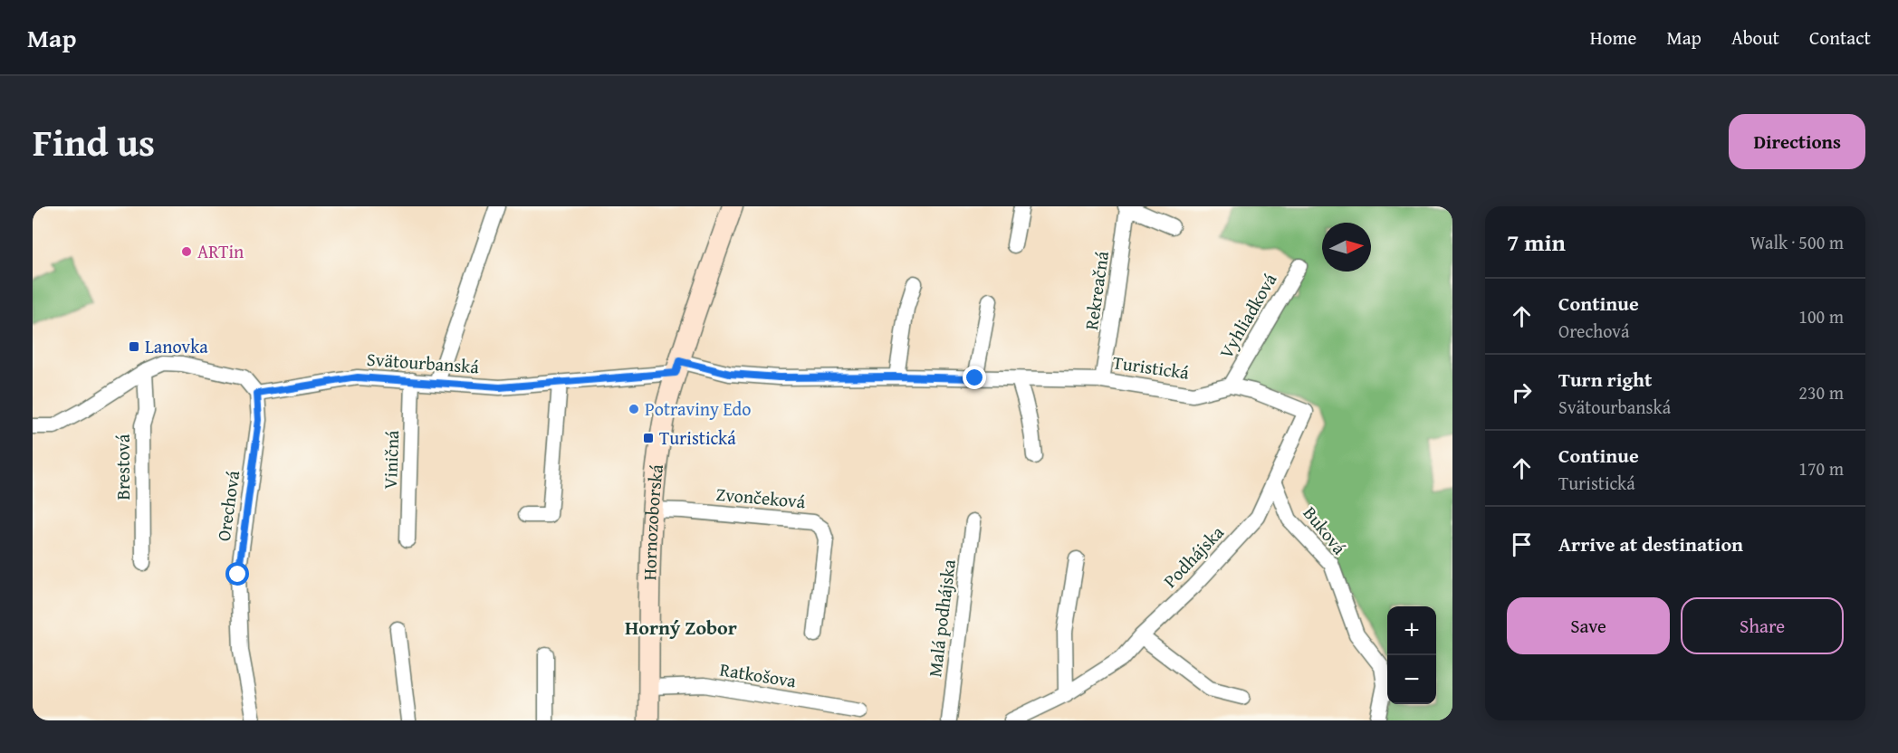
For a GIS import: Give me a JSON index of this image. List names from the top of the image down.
{
  "streets": {
    "street": [
      "Rekreačná",
      "Vyhliadková",
      "Svätourbanská",
      "Turistická",
      "Viničná",
      "Brestová",
      "Zvončeková",
      "Orechová",
      "Hornozoborská",
      "Buková",
      "Podhájska",
      "Malá podhájska",
      "Ratkošova"
    ]
  },
  "crossings": [
    ["Rekreačná", "Turistická"],
    ["Vyhliadková", "Turistická"],
    ["Svätourbanská", "Turistická"],
    ["Svätourbanská", "Viničná"],
    ["Svätourbanská", "Orechová"],
    ["Svätourbanská", "Hornozoborská"],
    ["Turistická", "Hornozoborská"],
    ["Turistická", "Podhájska"],
    ["Zvončeková", "Hornozoborská"],
    ["Hornozoborská", "Ratkošova"],
    ["Buková", "Podhájska"]
  ],
  "districts": ["Horný Zobor"],
  "places": {
    "other": ["ARTin", "Potraviny Edo"],
    "transit": ["Lanovka", "Turistická"]
  },
  "north": "right",
  "page": {
    "header": "Map",
    "nav": [
      "Home",
      "Map",
      "About",
      "Contact"
    ],
    "title": "Find us",
    "buttons": [
      "Directions",
      ["Save", "Share"]
    ],
    "heading": ["7 min", "Walk · 500 m"],
    "list": [
      ["Continue", "Orechová", "100 m"],
      ["Turn right", "Svätourbanská", "230 m"],
      ["Continue", "Turistická", "170 m"],
      "Arrive at destination"
    ],
    "map_buttons": ["+", "−"]
  }
}
